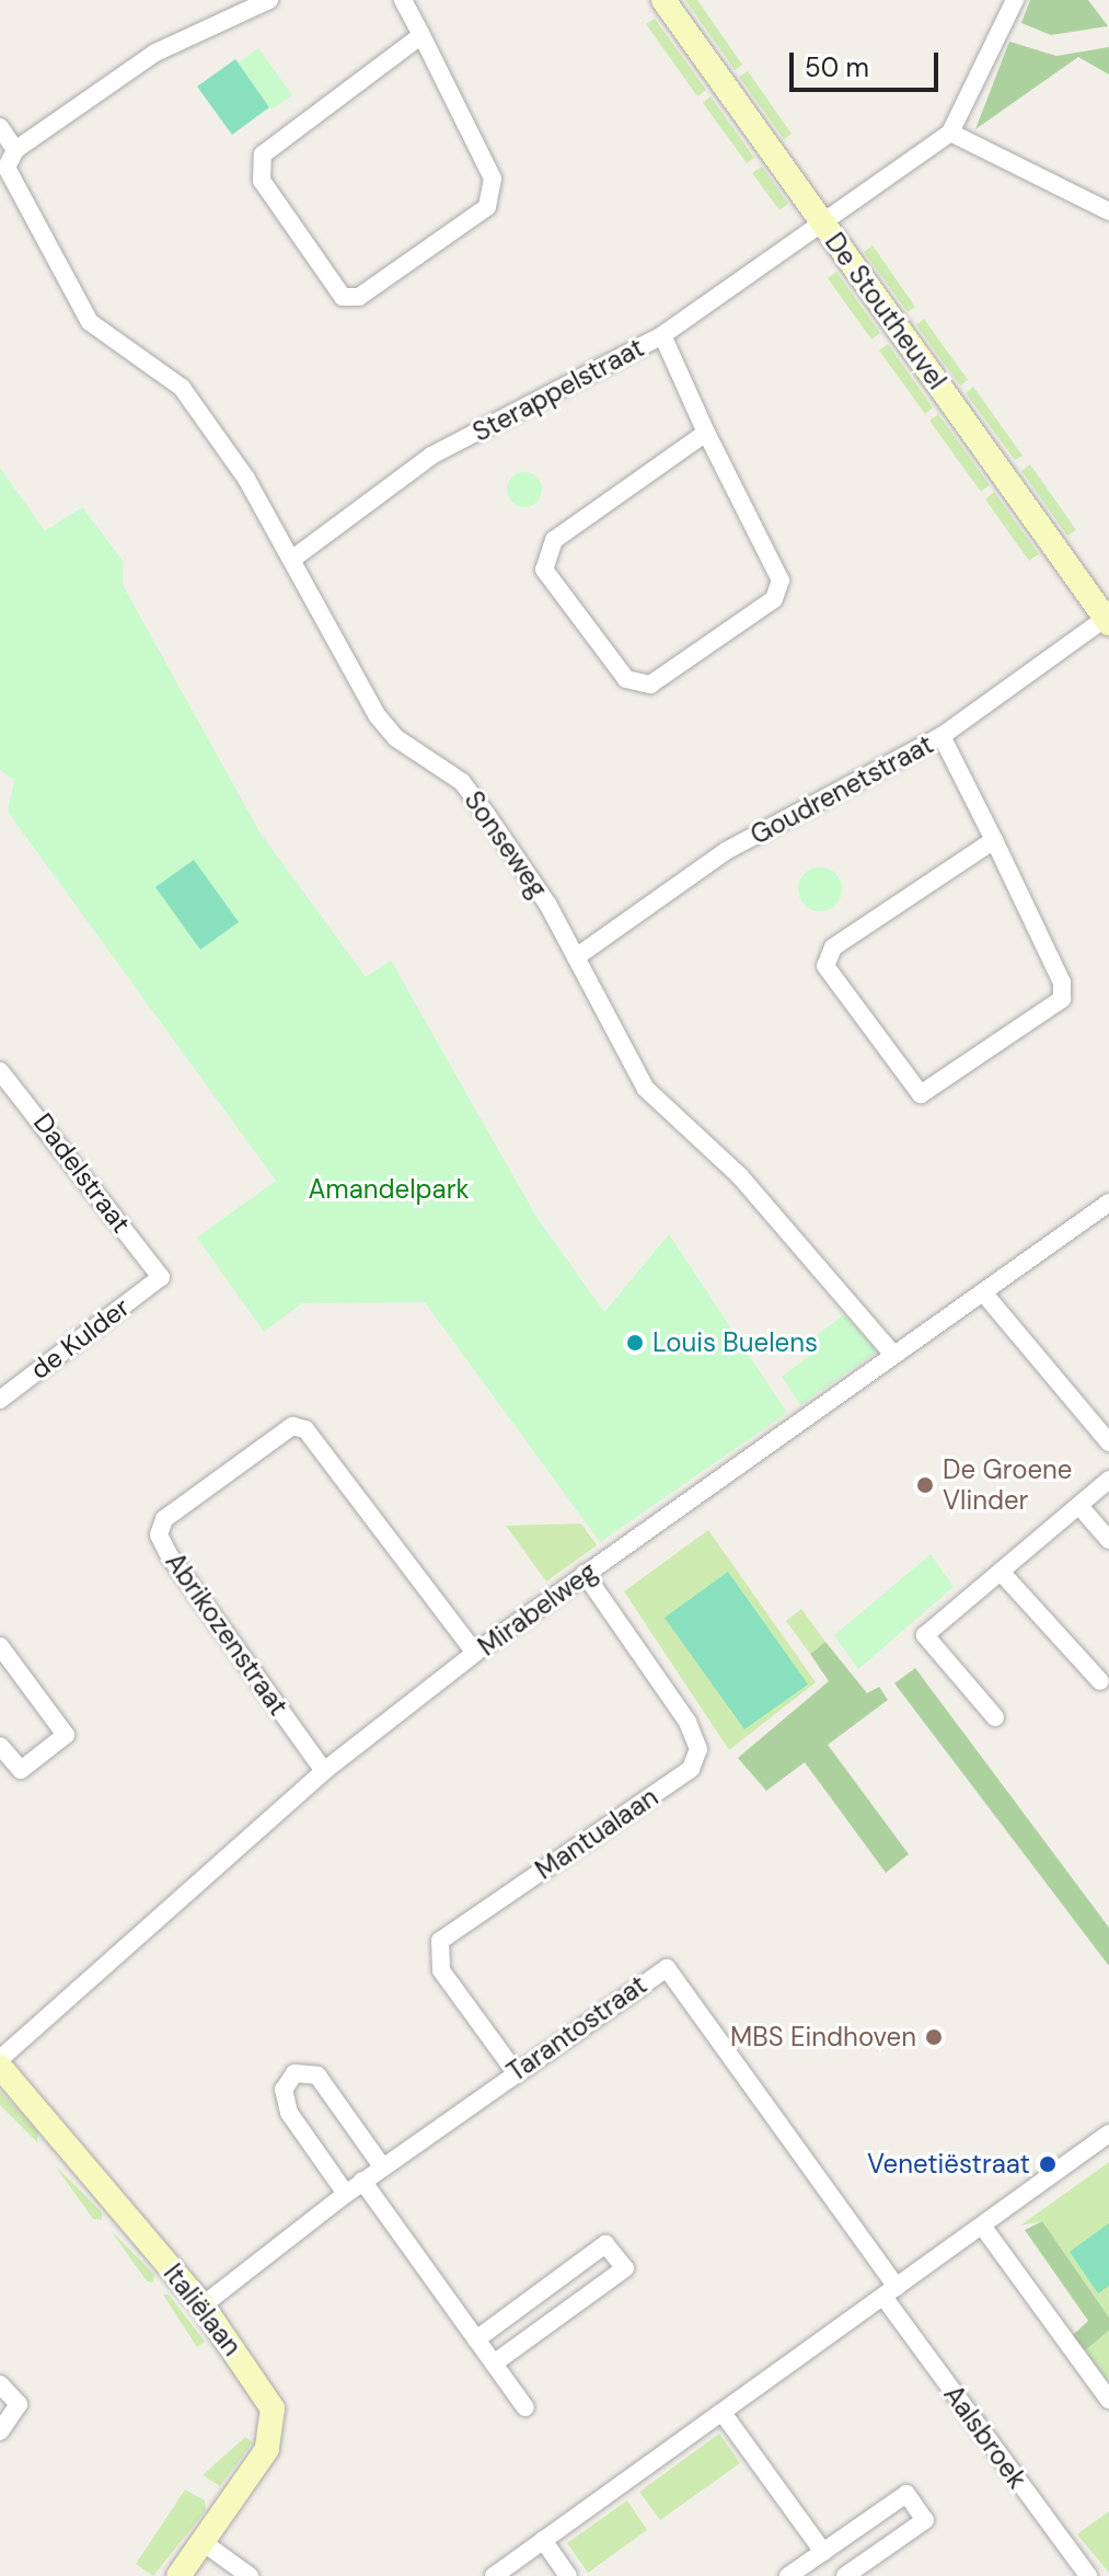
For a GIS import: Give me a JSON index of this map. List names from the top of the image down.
{
  "streets": {
    "street": [
      "De Stoutheuvel",
      "Sterappelstraat",
      "Goudrenetstraat",
      "Sonseweg",
      "Dadelstraat",
      "de Kulder",
      "Mirabelweg",
      "Abrikozenstraat",
      "Mantualaan",
      "Tarantostraat",
      "Italiëlaan",
      "Aalsbroek"
    ]
  },
  "crossings": [
    ["De Stoutheuvel", "Sterappelstraat"],
    ["De Stoutheuvel", "Goudrenetstraat"],
    ["Sterappelstraat", "Sonseweg"],
    ["Goudrenetstraat", "Sonseweg"],
    ["Sonseweg", "Mirabelweg"],
    ["Dadelstraat", "de Kulder"],
    ["Mirabelweg", "Abrikozenstraat"],
    ["Mirabelweg", "Mantualaan"],
    ["Mantualaan", "Tarantostraat"],
    ["Tarantostraat", "Italiëlaan"],
    ["Tarantostraat", "Aalsbroek"]
  ],
  "parks": ["Amandelpark"],
  "places": [
    "Louis Buelens",
    "De Groene Vlinder",
    "MBS Eindhoven",
    "Venetiëstraat"
  ],
  "scale_bar": "50 m"
}
